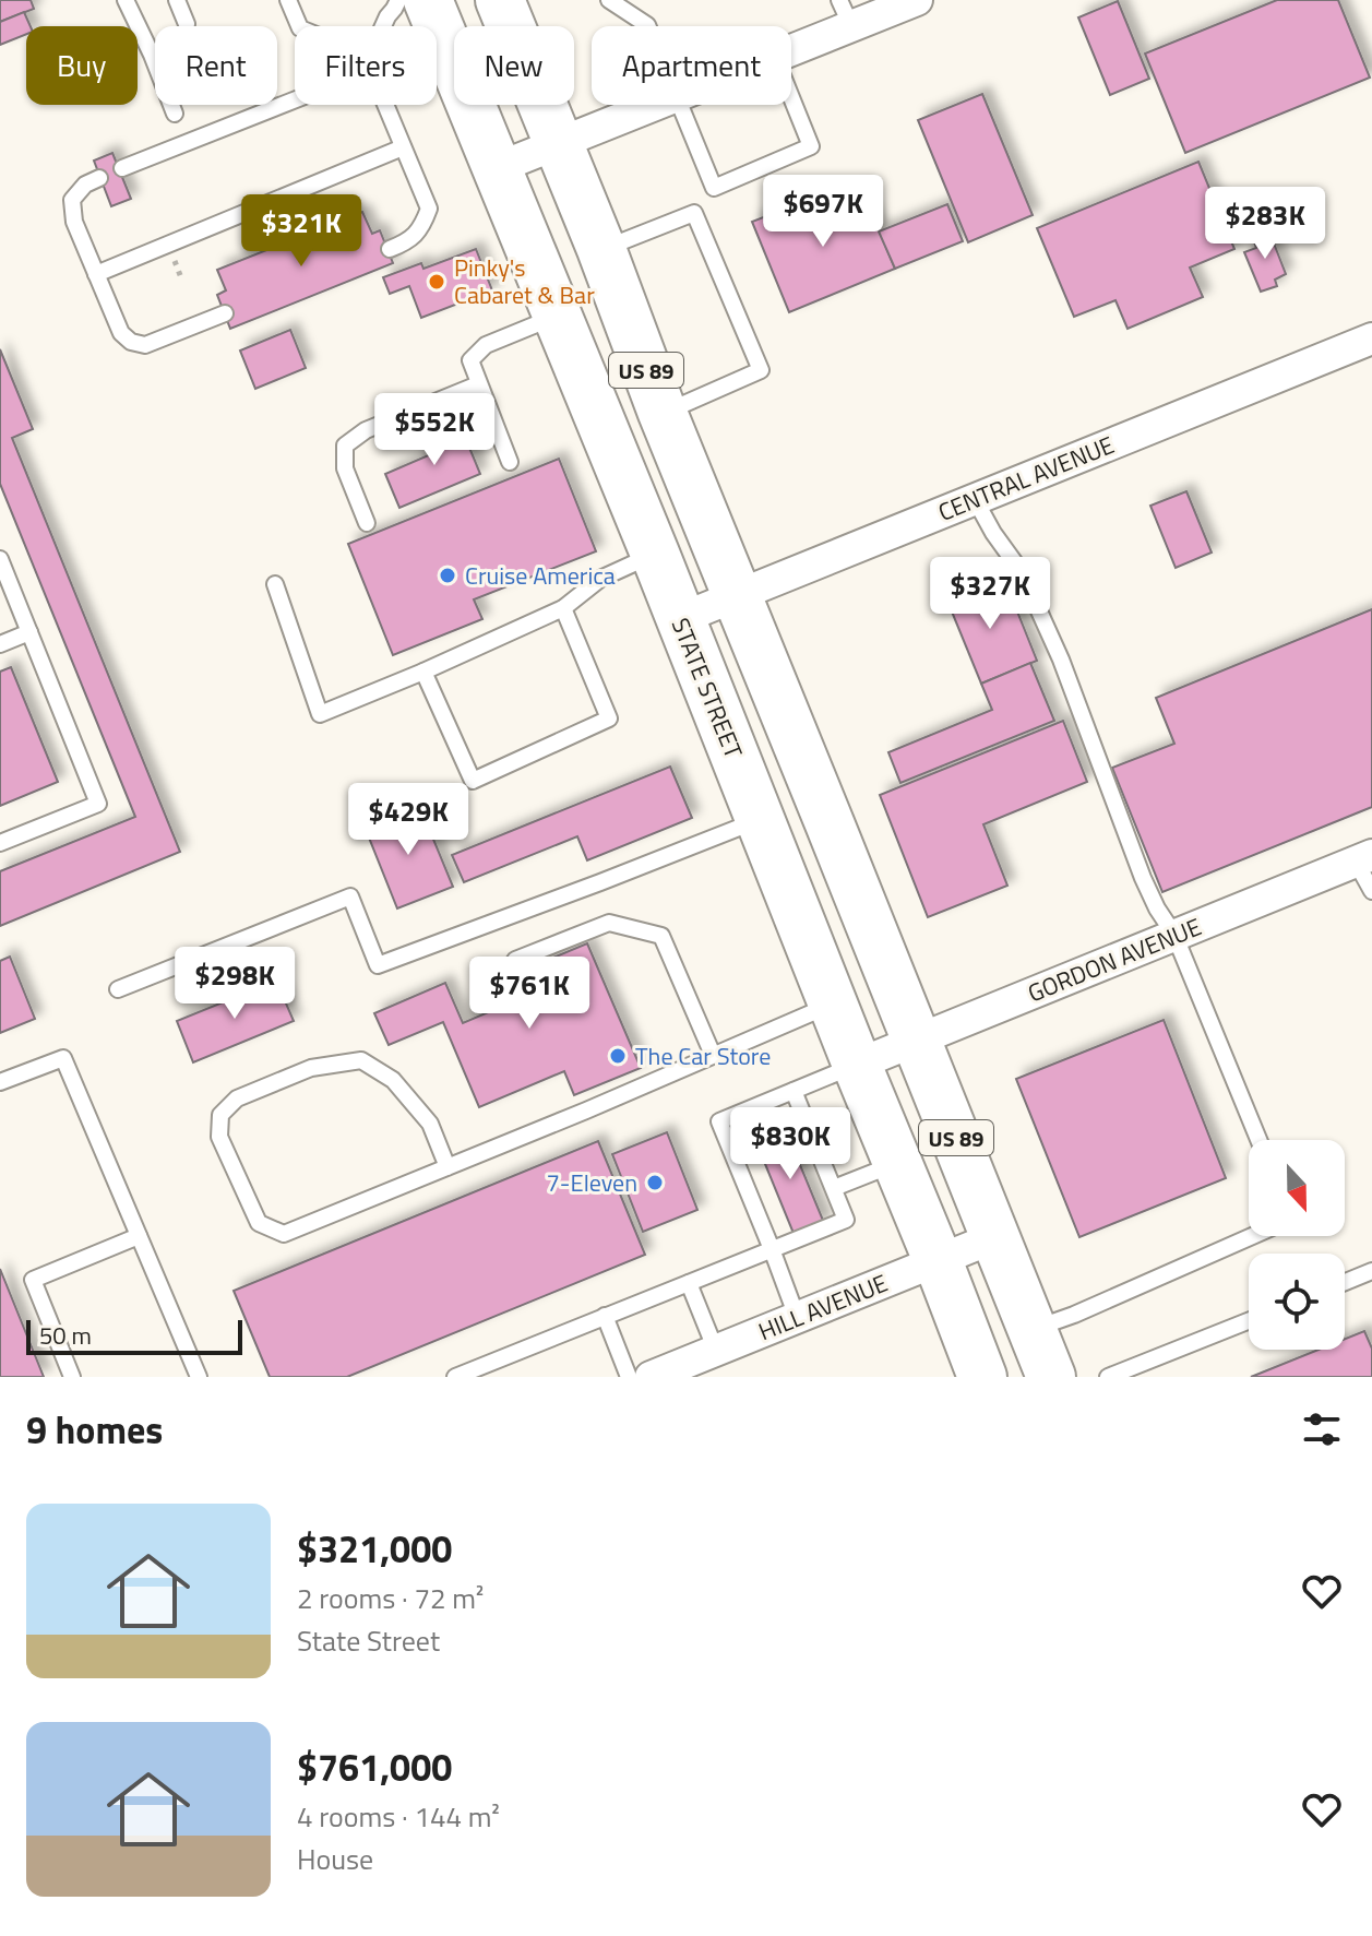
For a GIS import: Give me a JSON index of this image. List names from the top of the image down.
{
  "streets": {
    "main road": ["US 89", "STATE STREET"],
    "street": ["CENTRAL AVENUE", "GORDON AVENUE", "HILL AVENUE"]
  },
  "crossings": [
    ["US 89", "CENTRAL AVENUE"],
    ["US 89", "GORDON AVENUE"],
    ["US 89", "HILL AVENUE"],
    ["CENTRAL AVENUE", "STATE STREET"],
    ["STATE STREET", "GORDON AVENUE"],
    ["STATE STREET", "HILL AVENUE"]
  ],
  "places": [
    "Pinky's Cabaret & Bar",
    "Cruise America",
    "The Car Store",
    "7-Eleven"
  ],
  "scale_bar": "50 m",
  "north": "bottom",
  "page": {
    "chip": [
      "Buy",
      "Rent",
      "Filters",
      "New",
      "Apartment"
    ],
    "price": [
      "$697K",
      "$283K",
      "$321K",
      "$552K",
      "$327K",
      "$429K",
      "$298K",
      "$761K",
      "$830K"
    ],
    "scale": "50 m",
    "heading": "9 homes",
    "list": [
      {
        "name": "$321,000",
        "note": "2 rooms · 72 m² · State Street"
      },
      {
        "name": "$761,000",
        "note": "4 rooms · 144 m² · House"
      }
    ]
  }
}
